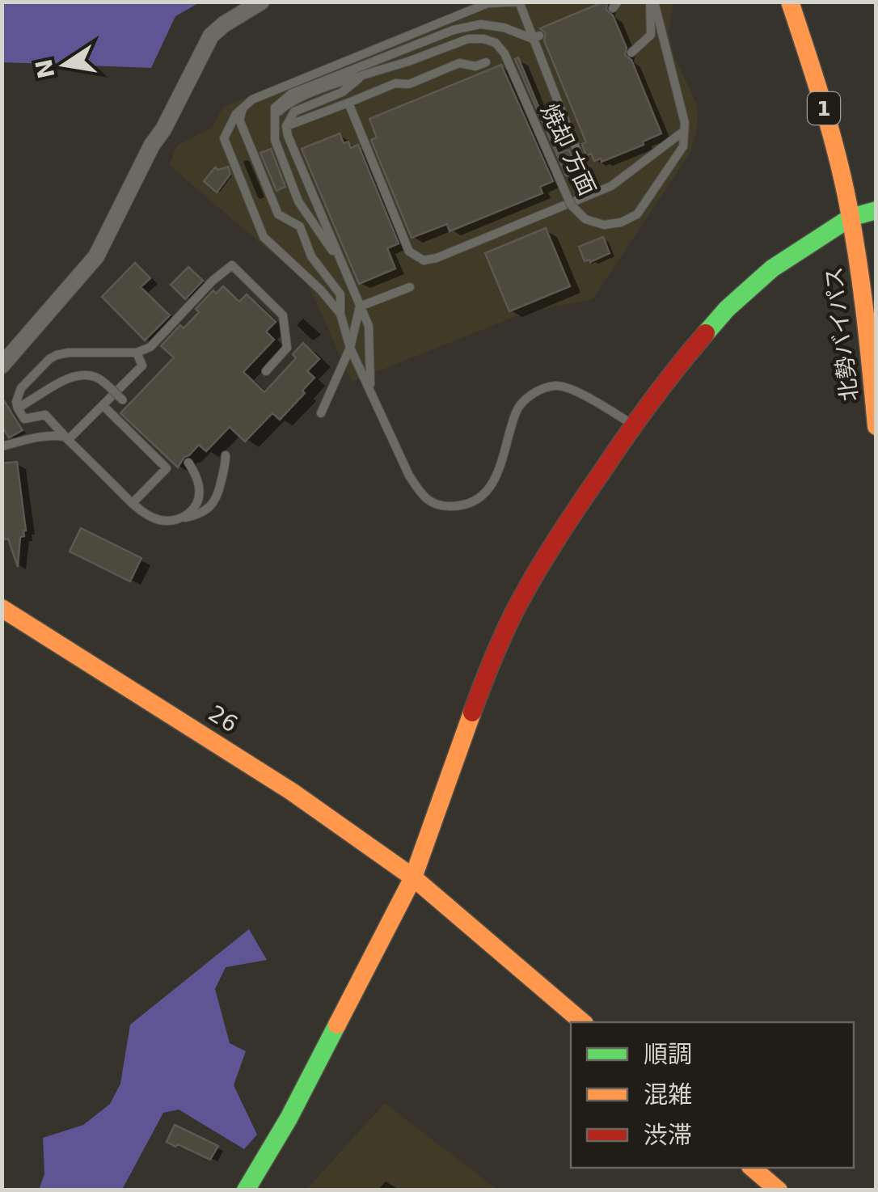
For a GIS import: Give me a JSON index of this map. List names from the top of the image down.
{
  "streets": {
    "main road": ["1", "北勢バイパス", "26"],
    "lane": ["焼却 方面"]
  },
  "legend": ["順調", "混雑", "渋滞"],
  "north": "left"
}
